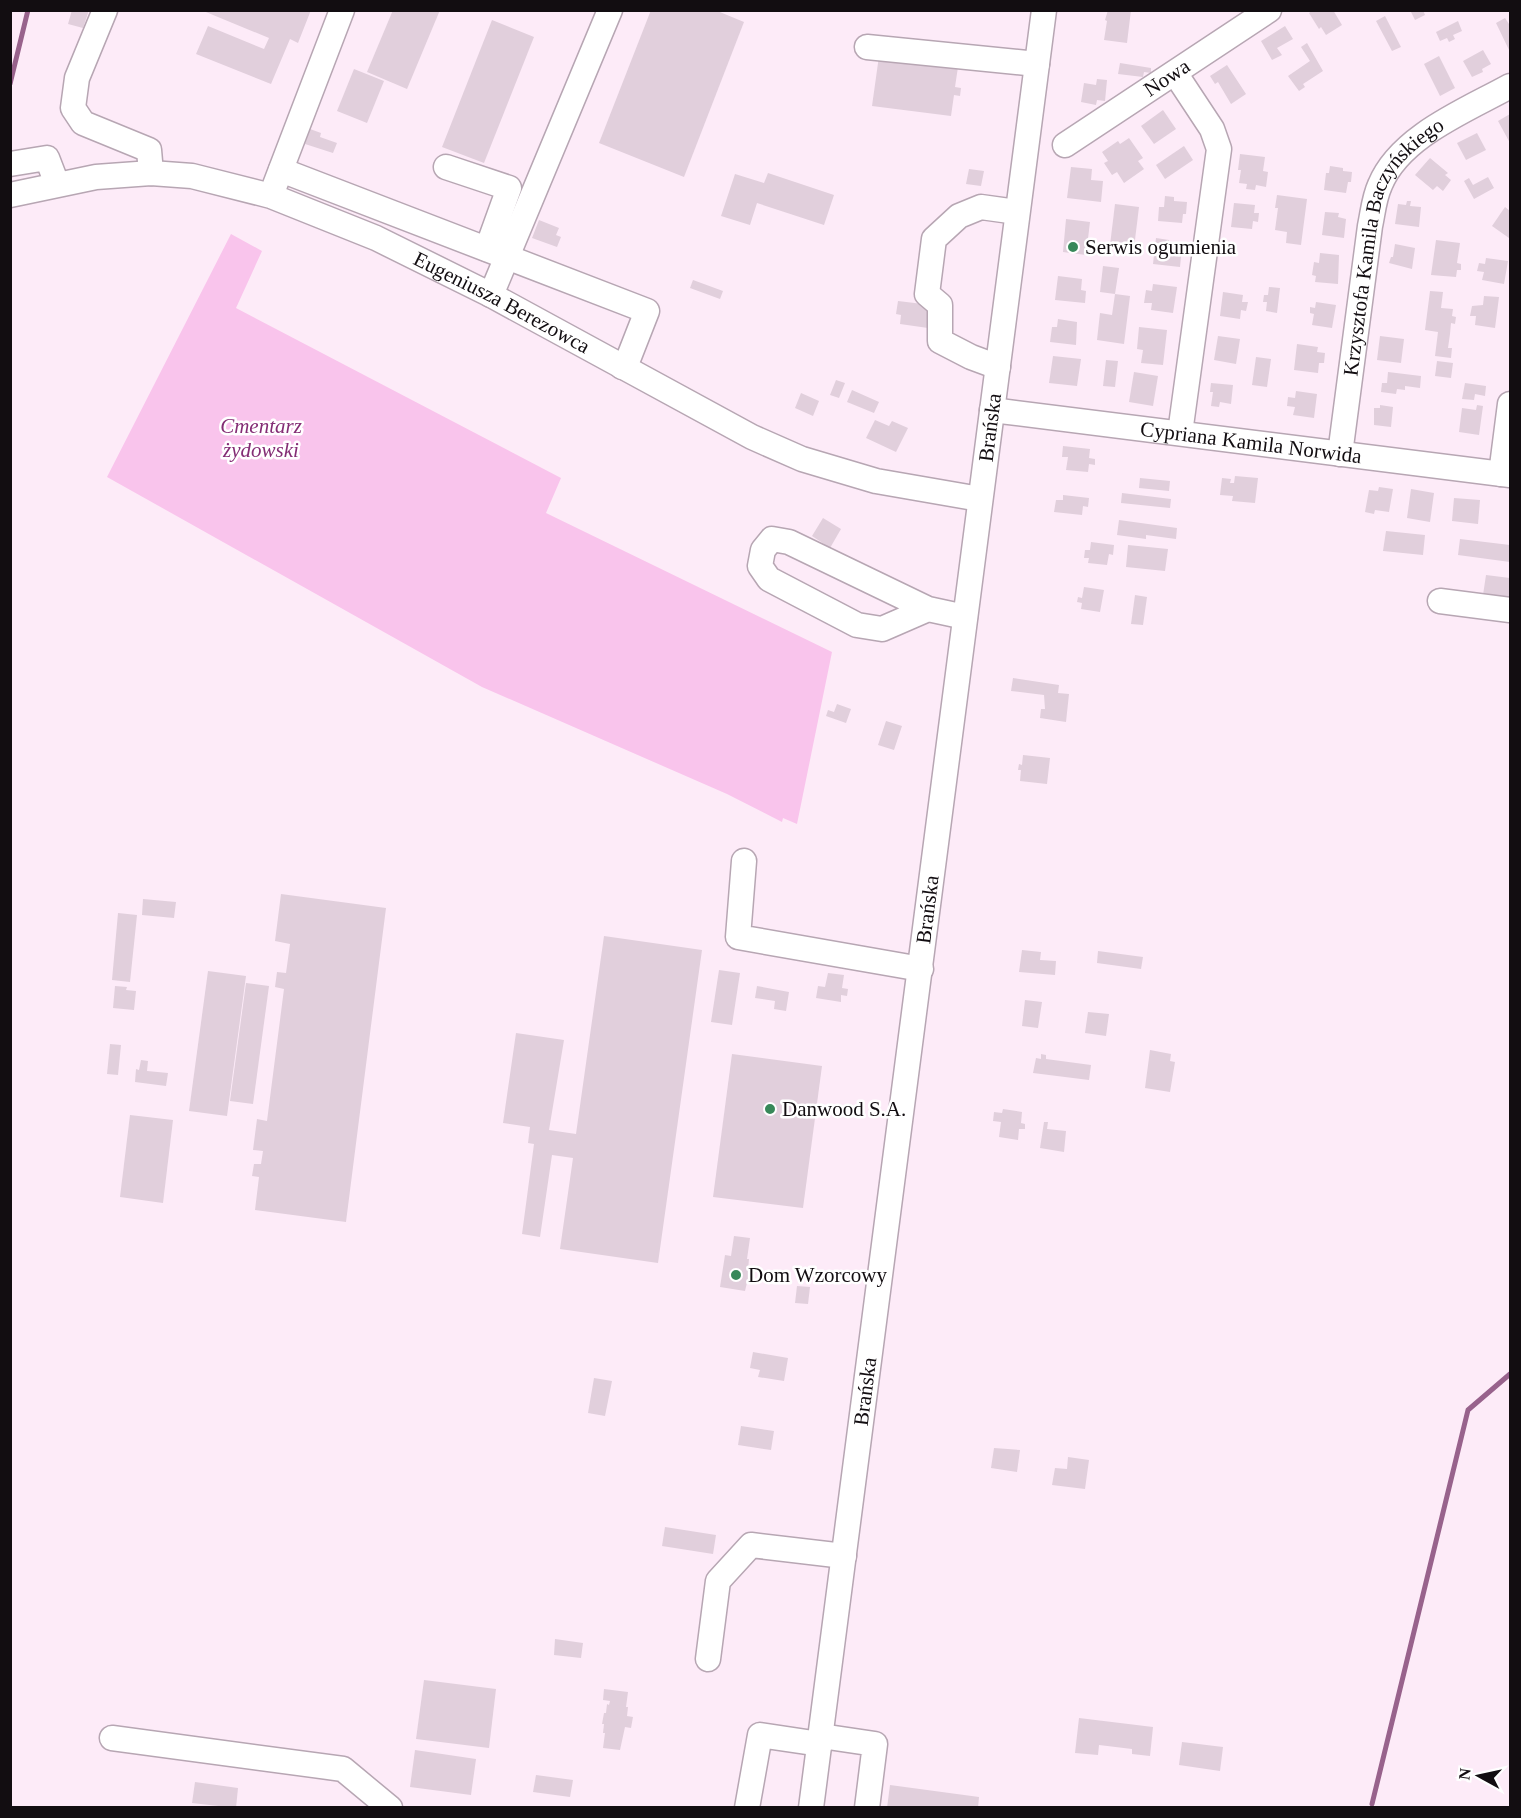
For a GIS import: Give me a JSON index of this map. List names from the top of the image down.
{
  "streets": {
    "street": [
      "Nowa",
      "Krzysztofa Kamila Baczyńskiego",
      "Eugeniusza Berezowca",
      "Brańska",
      "Cypriana Kamila Norwida"
    ]
  },
  "crossings": [
    ["Krzysztofa Kamila Baczyńskiego", "Cypriana Kamila Norwida"],
    ["Eugeniusza Berezowca", "Brańska"],
    ["Brańska", "Cypriana Kamila Norwida"]
  ],
  "parks": ["Cmentarz żydowski"],
  "places": ["Serwis ogumienia", "Danwood S.A.", "Dom Wzorcowy"],
  "north": "left"
}
